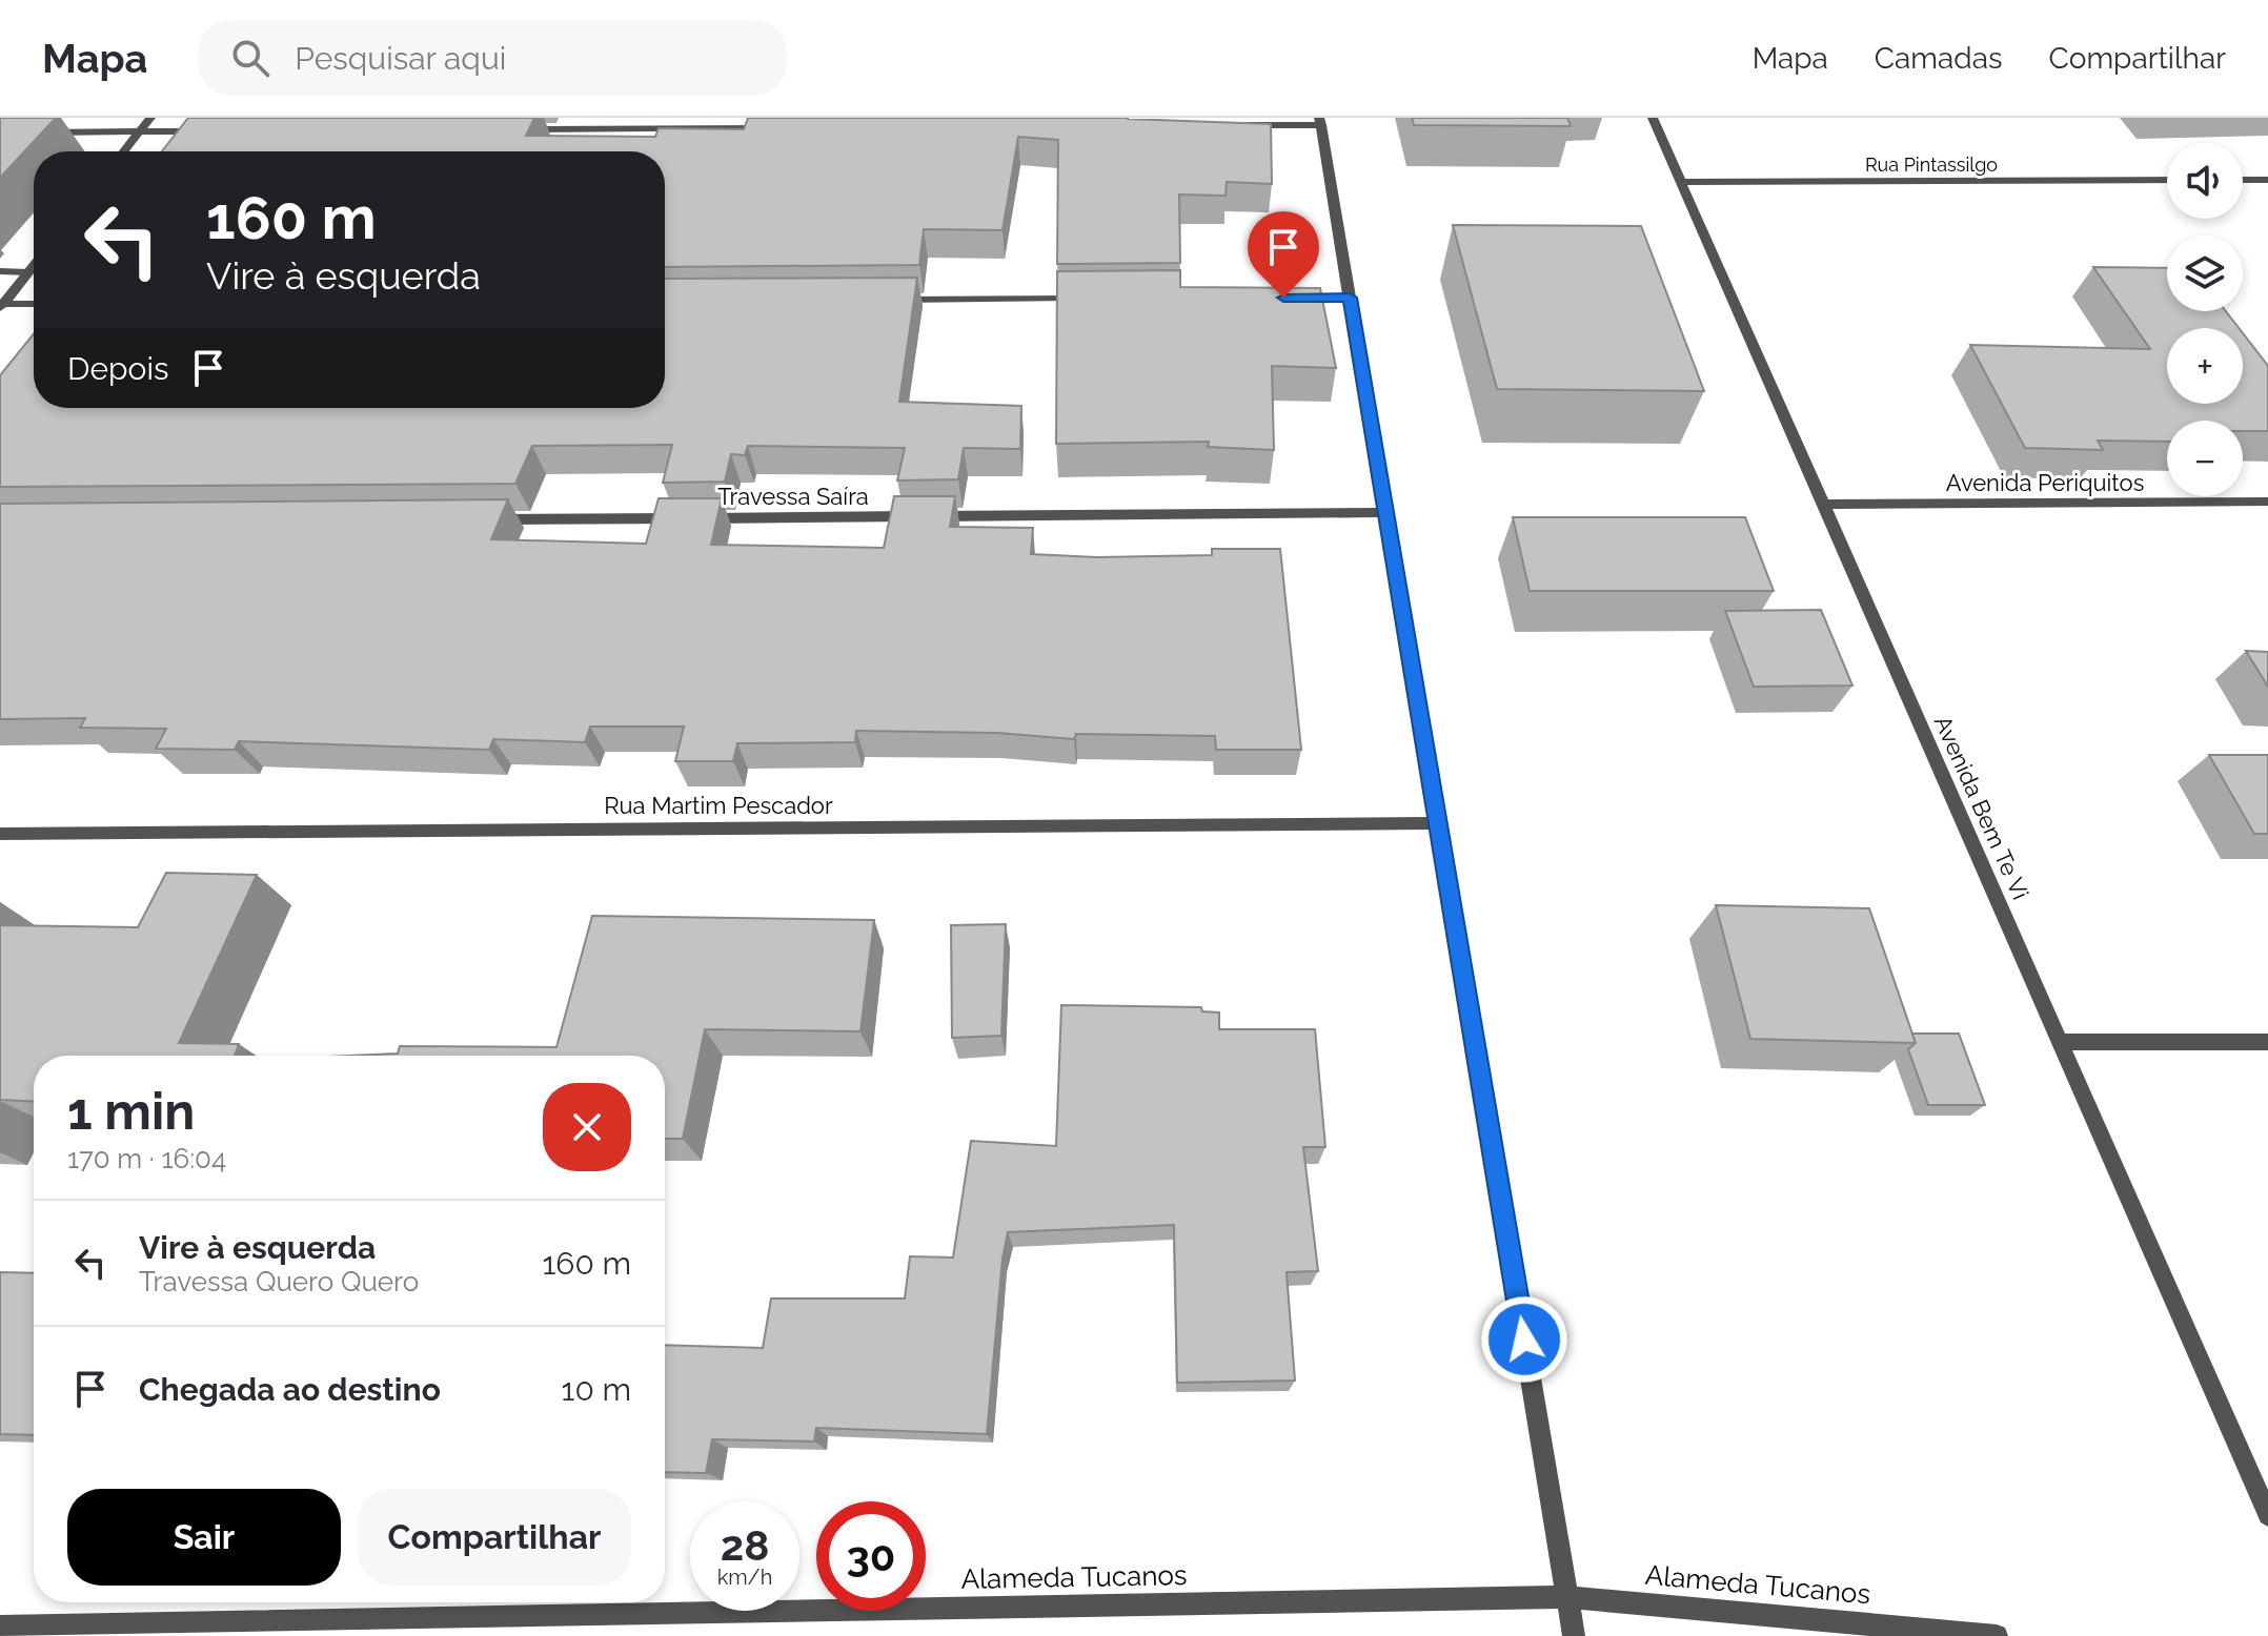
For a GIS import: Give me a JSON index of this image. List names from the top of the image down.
{
  "streets": {
    "street": [
      "Rua Pintassilgo",
      "Avenida Periquitos",
      "Travessa Saíra",
      "Rua Martim Pescador",
      "Avenida Bem Te Vi",
      "Alameda Tucanos"
    ]
  },
  "crossings": [
    ["Rua Pintassilgo", "Avenida Bem Te Vi"],
    ["Avenida Periquitos", "Avenida Bem Te Vi"]
  ],
  "page": {
    "header": "Mapa",
    "search": "Pesquisar aqui",
    "nav": ["Mapa", "Camadas", "Compartilhar"],
    "map_buttons": ["+", "−"],
    "turn": ["160 m", "Vire à esquerda"],
    "then": "Depois",
    "heading": ["1 min", "170 m · 16:04"],
    "list": [
      {
        "name": "Vire à esquerda",
        "note": "Travessa Quero Quero",
        "value": "160 m"
      },
      {
        "name": "Chegada ao destino",
        "value": "10 m"
      }
    ],
    "buttons": ["Sair", "Compartilhar"],
    "speed": "28 km/h",
    "limit": "30"
  }
}
